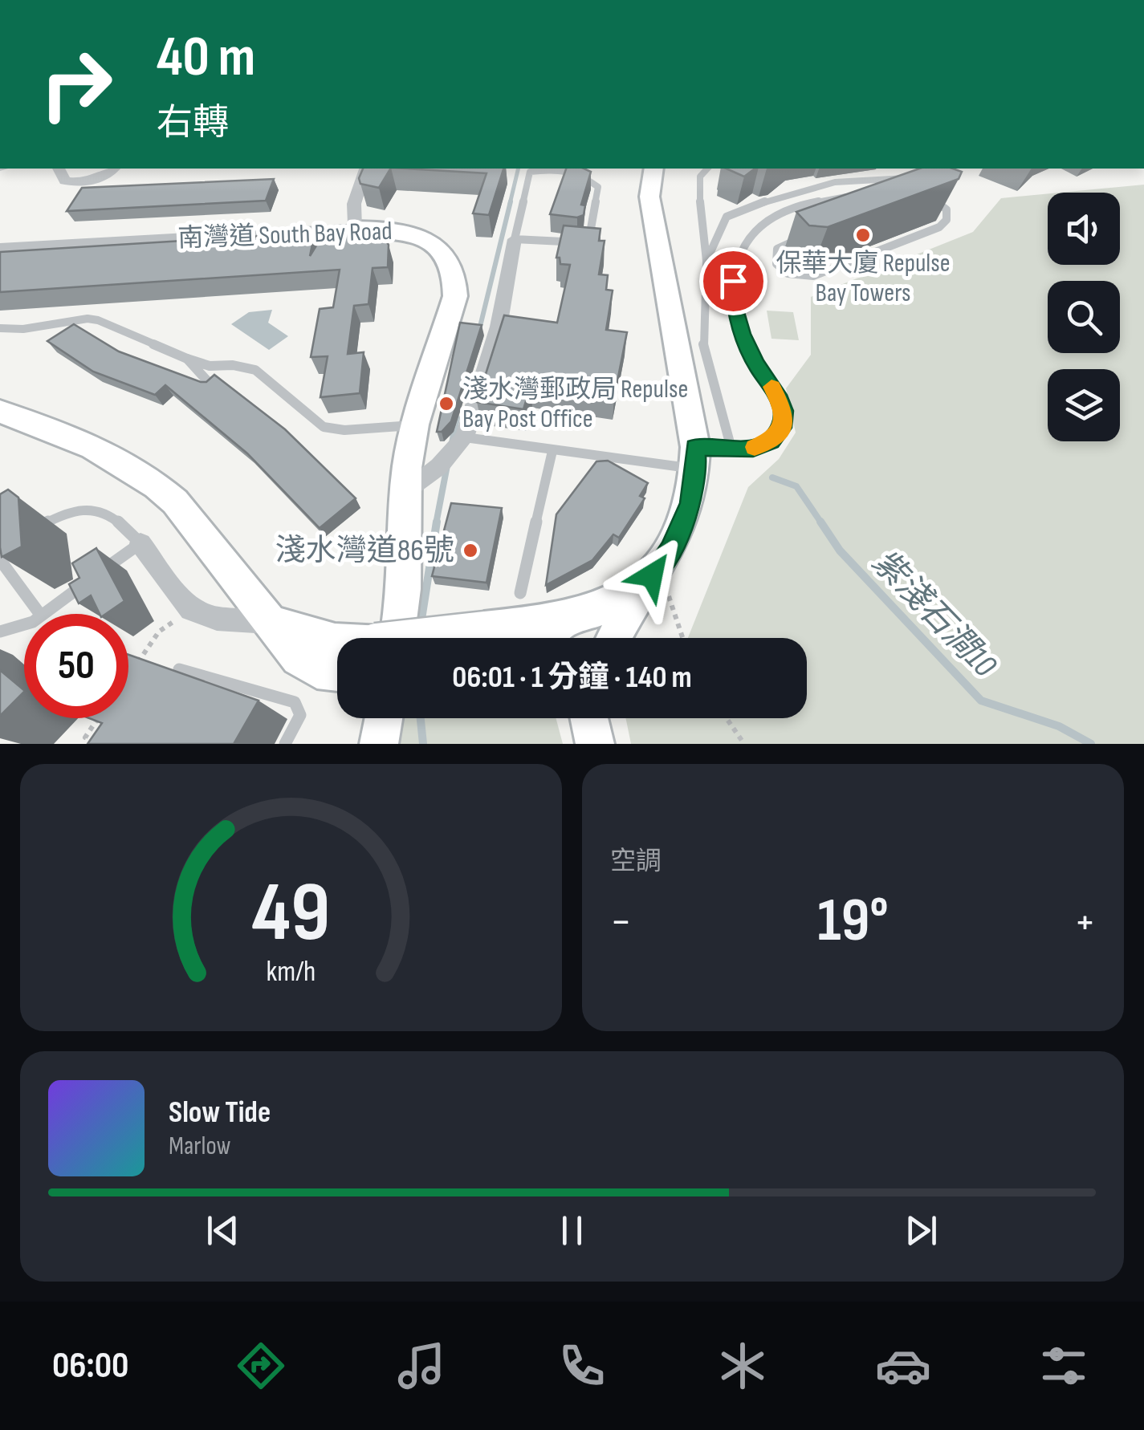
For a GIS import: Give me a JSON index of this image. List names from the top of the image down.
{
  "streets": {
    "main road": ["南灣道 South Bay Road"]
  },
  "water": ["紫淺石澗10"],
  "places": ["保華大廈 Repulse Bay Towers", "淺水灣郵政局 Repulse Bay Post Office", "淺水灣道86號"],
  "page": {
    "turn": ["40 m", "右轉"],
    "limit": "50",
    "trip": "06:01 · 1 分鐘 · 140 m",
    "tile": "空調",
    "heat": ["−", "19°", "+"],
    "song": ["Slow Tide", "Marlow"],
    "tabs": "06:00",
    "gauge": ["49", "km/h"]
  }
}
